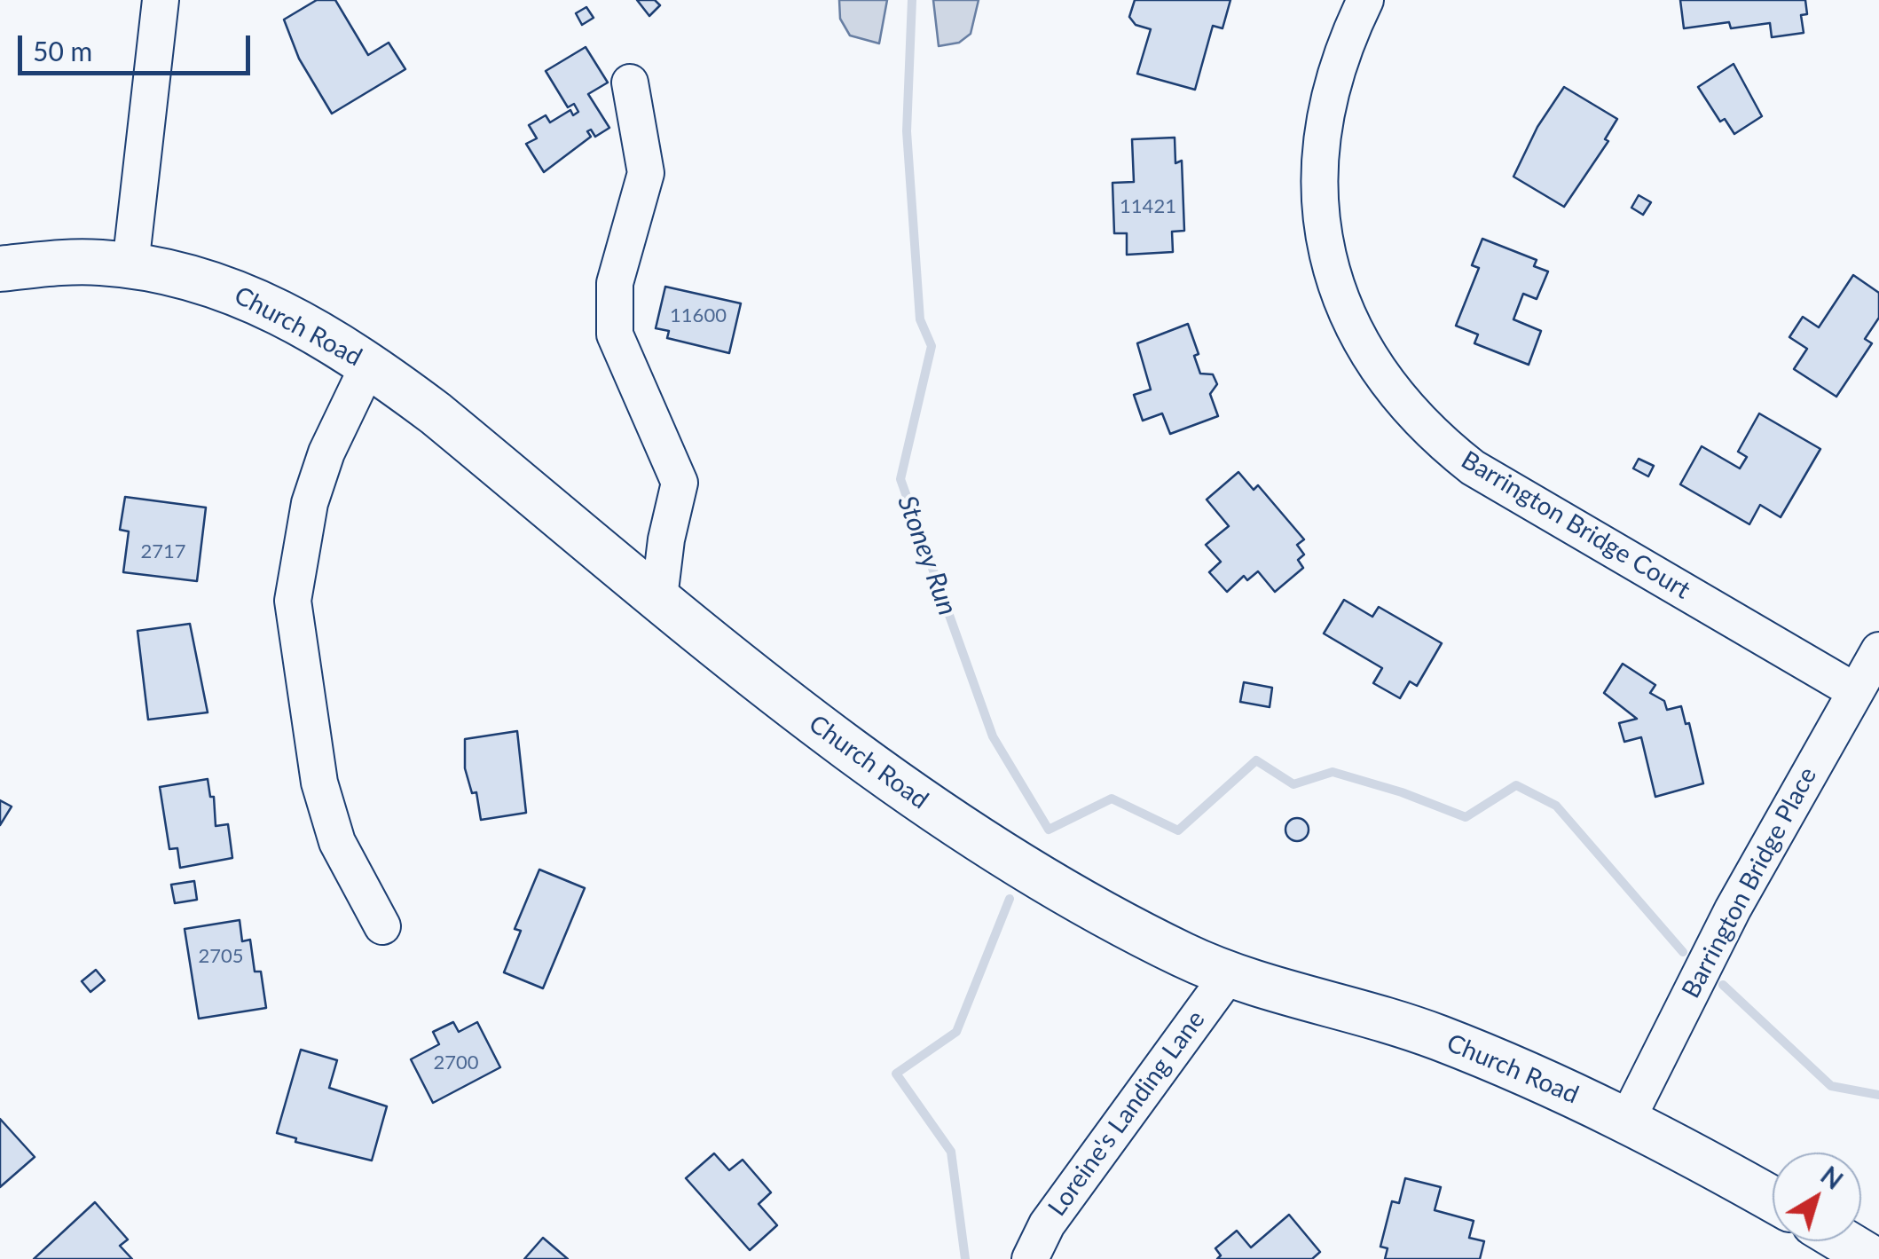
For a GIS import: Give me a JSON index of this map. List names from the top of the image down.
{
  "streets": {
    "main road": ["Church Road"],
    "street": ["Barrington Bridge Court", "Barrington Bridge Place", "Loreine's Landing Lane"]
  },
  "crossings": [
    ["Church Road", "Barrington Bridge Place"],
    ["Church Road", "Loreine's Landing Lane"],
    ["Barrington Bridge Court", "Barrington Bridge Place"]
  ],
  "water": ["Stoney Run"],
  "house_numbers": [
    "11421",
    "11600",
    "2717",
    "2705",
    "2700"
  ],
  "scale_bar": "50 m",
  "north": "top right"
}
